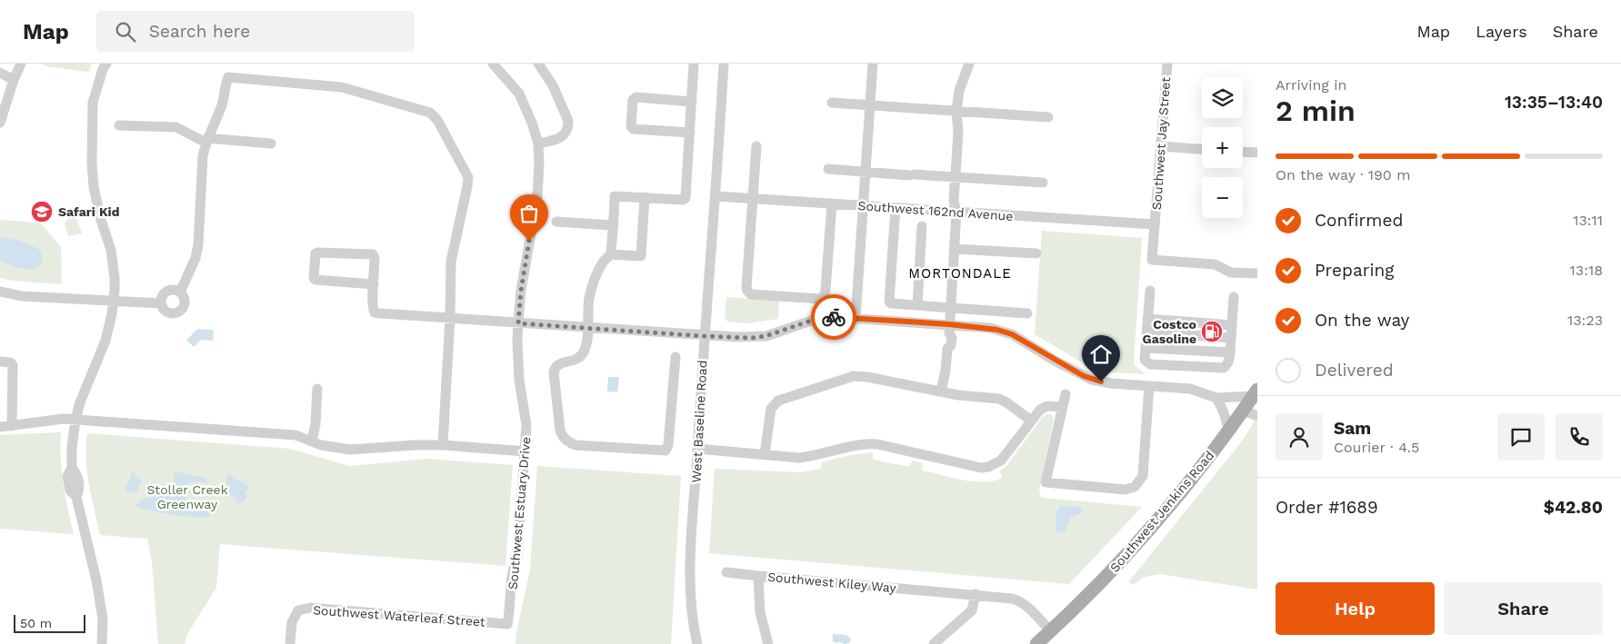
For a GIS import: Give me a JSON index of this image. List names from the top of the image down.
{
  "streets": {
    "main road": ["Southwest Jenkins Road"],
    "street": [
      "Southwest Jay Street",
      "Southwest 162nd Avenue",
      "West Baseline Road",
      "Southwest Estuary Drive",
      "Southwest Kiley Way",
      "Southwest Waterleaf Street"
    ]
  },
  "crossings": [
    ["Southwest Jay Street", "Southwest 162nd Avenue"],
    ["Southwest 162nd Avenue", "West Baseline Road"],
    ["Southwest Jenkins Road", "Southwest Kiley Way"],
    ["Southwest Estuary Drive", "Southwest Waterleaf Street"]
  ],
  "districts": ["MORTONDALE"],
  "parks": ["Stoller Creek Greenway"],
  "places": {
    "school or university": ["Safari Kid"],
    "fuel station": ["Costco Gasoline"]
  },
  "scale_bar": "50 m",
  "page": {
    "header": "Map",
    "search": "Search here",
    "nav": ["Map", "Layers", "Share"],
    "heading": ["2 min", "Arriving in", "13:35–13:40"],
    "panel": [
      "Sam",
      "Courier · 4.5",
      "Order #1689",
      "$42.80"
    ],
    "map_buttons": ["+", "−"],
    "bar": "On the way · 190 m",
    "list": [
      ["Confirmed", "13:11"],
      ["Preparing", "13:18"],
      ["On the way", "13:23"],
      "Delivered"
    ],
    "buttons": ["Help", "Share"],
    "scale": "50 m"
  }
}
